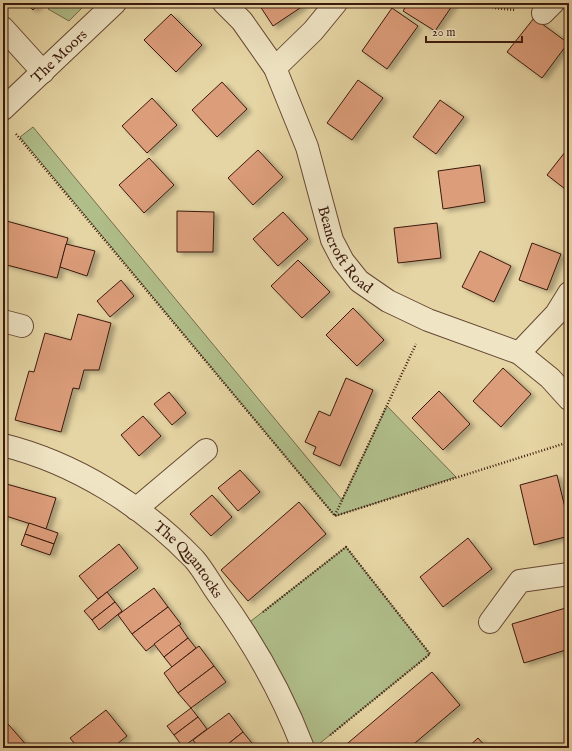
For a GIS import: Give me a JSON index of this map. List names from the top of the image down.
{
  "streets": {
    "street": ["The Moors", "Beancroft Road", "The Quantocks"]
  },
  "scale_bar": "20 m"
}
